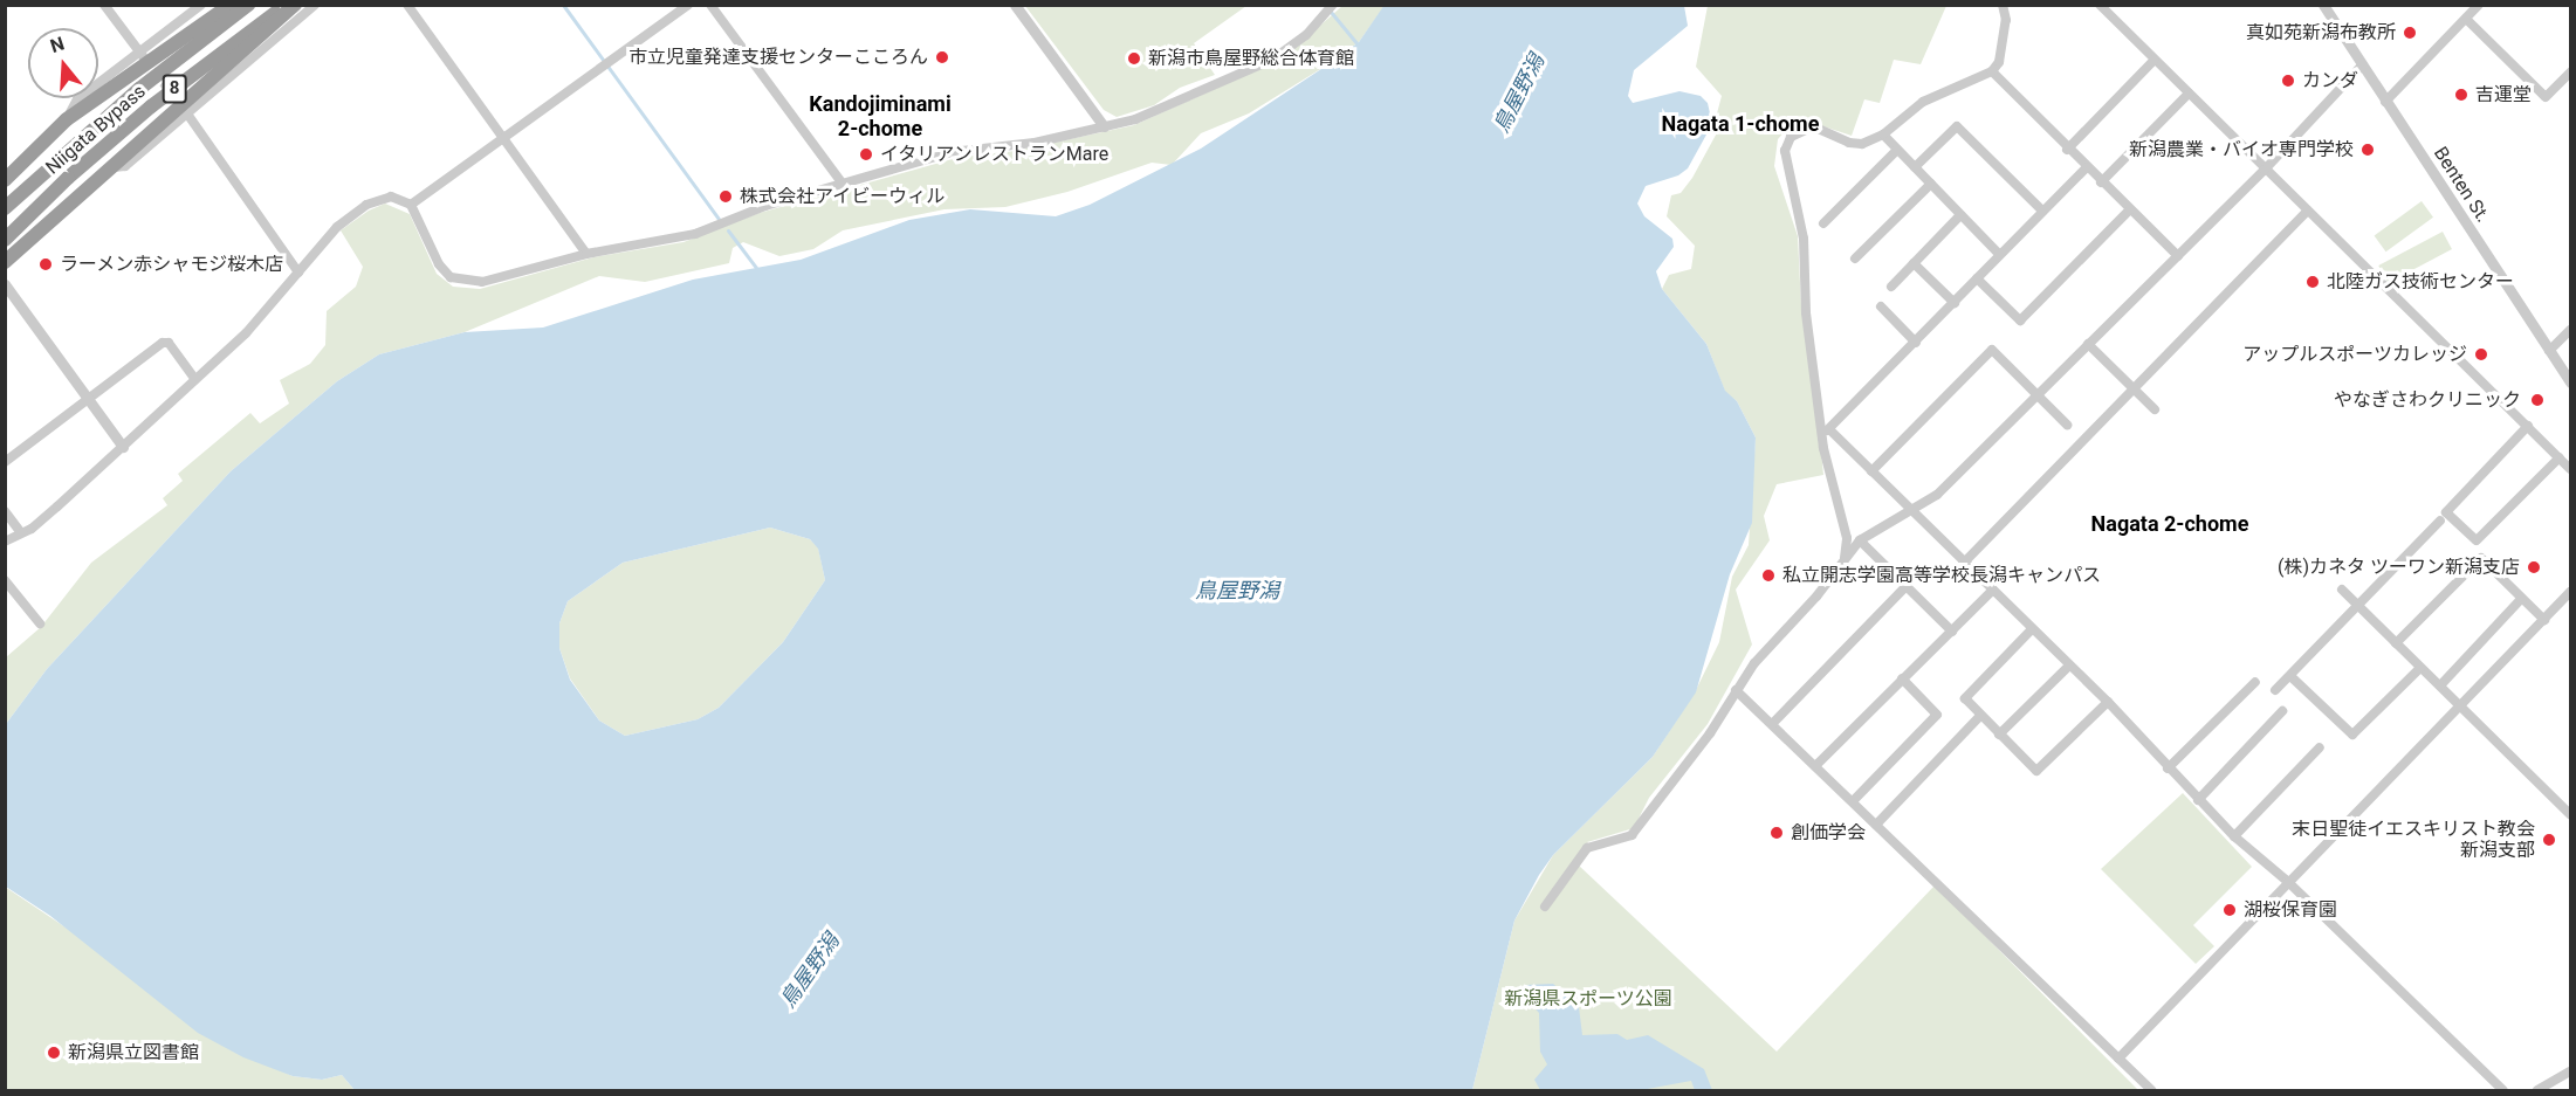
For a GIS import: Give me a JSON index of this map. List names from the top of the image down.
{
  "streets": {
    "highway": ["8", "Niigata Bypass"],
    "street": ["Benten St."]
  },
  "districts": ["Kandojiminami 2-chome", "Nagata 1-chome", "Nagata 2-chome"],
  "water": ["鳥屋野潟"],
  "parks": ["新潟県スポーツ公園"],
  "places": [
    "真如苑新潟布教所",
    "市立児童発達支援センターこころん",
    "新潟市鳥屋野総合体育館",
    "カンダ",
    "吉運堂",
    "新潟農業・バイオ専門学校",
    "イタリアンレストランMare",
    "株式会社アイビーウィル",
    "ラーメン赤シャモジ桜木店",
    "北陸ガス技術センター",
    "アップルスポーツカレッジ",
    "やなぎさわクリニック",
    "(株)カネタ ツーワン新潟支店",
    "私立開志学園高等学校長潟キャンパス",
    "創価学会",
    "末日聖徒イエスキリスト教会 新潟支部",
    "湖桜保育園",
    "新潟県立図書館"
  ],
  "north": "top"
}
